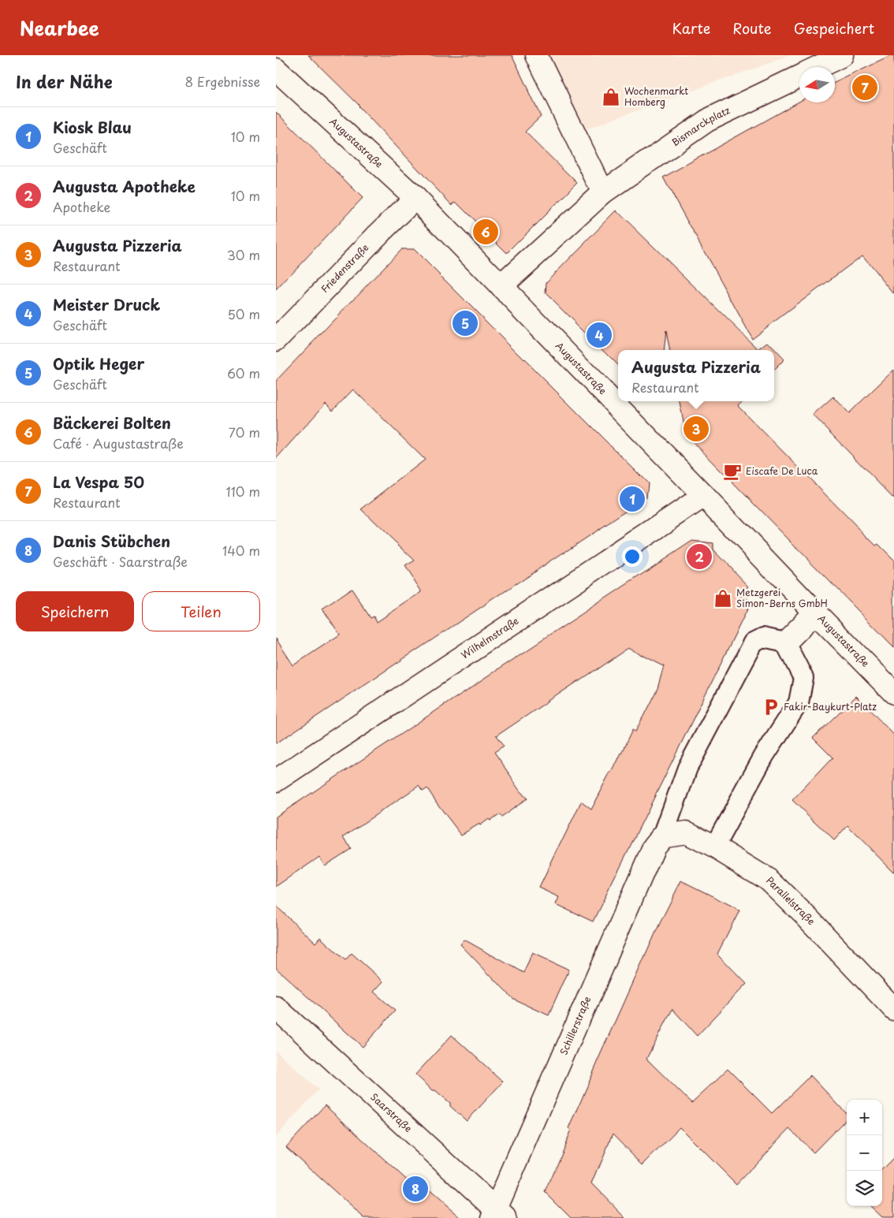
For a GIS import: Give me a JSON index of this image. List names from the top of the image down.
{
  "streets": {
    "street": [
      "Bismarckplatz",
      "Augustastraße",
      "Friedenstraße",
      "Wilhelmstraße",
      "Parallelstraße",
      "Schillerstraße",
      "Saarstraße"
    ]
  },
  "crossings": [
    ["Bismarckplatz", "Augustastraße"],
    ["Augustastraße", "Friedenstraße"],
    ["Augustastraße", "Wilhelmstraße"],
    ["Parallelstraße", "Schillerstraße"],
    ["Schillerstraße", "Saarstraße"]
  ],
  "places": {
    "shop": ["Wochenmarkt Homberg", "Metzgerei Simon-Berns GmbH"],
    "cafe": ["Eiscafe De Luca"],
    "parking": ["Fakir-Baykurt-Platz"]
  },
  "north": "left",
  "page": {
    "header": "Nearbee",
    "nav": ["Karte", "Route", "Gespeichert"],
    "heading": ["In der Nähe", "8 Ergebnisse"],
    "pins": [
      "7",
      "6",
      "5",
      "4",
      "3",
      "1",
      "2",
      "8"
    ],
    "list": [
      {
        "mark": "1",
        "name": "Kiosk Blau",
        "note": "Geschäft",
        "value": "10 m"
      },
      {
        "mark": "2",
        "name": "Augusta Apotheke",
        "note": "Apotheke",
        "value": "10 m"
      },
      {
        "mark": "3",
        "name": "Augusta Pizzeria",
        "note": "Restaurant",
        "value": "30 m"
      },
      {
        "mark": "4",
        "name": "Meister Druck",
        "note": "Geschäft",
        "value": "50 m"
      },
      {
        "mark": "5",
        "name": "Optik Heger",
        "note": "Geschäft",
        "value": "60 m"
      },
      {
        "mark": "6",
        "name": "Bäckerei Bolten",
        "note": "Café · Augustastraße",
        "value": "70 m"
      },
      {
        "mark": "7",
        "name": "La Vespa 50",
        "note": "Restaurant",
        "value": "110 m"
      },
      {
        "mark": "8",
        "name": "Danis Stübchen",
        "note": "Geschäft · Saarstraße",
        "value": "140 m"
      }
    ],
    "popup": ["Augusta Pizzeria", "Restaurant"],
    "buttons": ["Speichern", "Teilen"],
    "map_buttons": ["+", "−"]
  }
}
